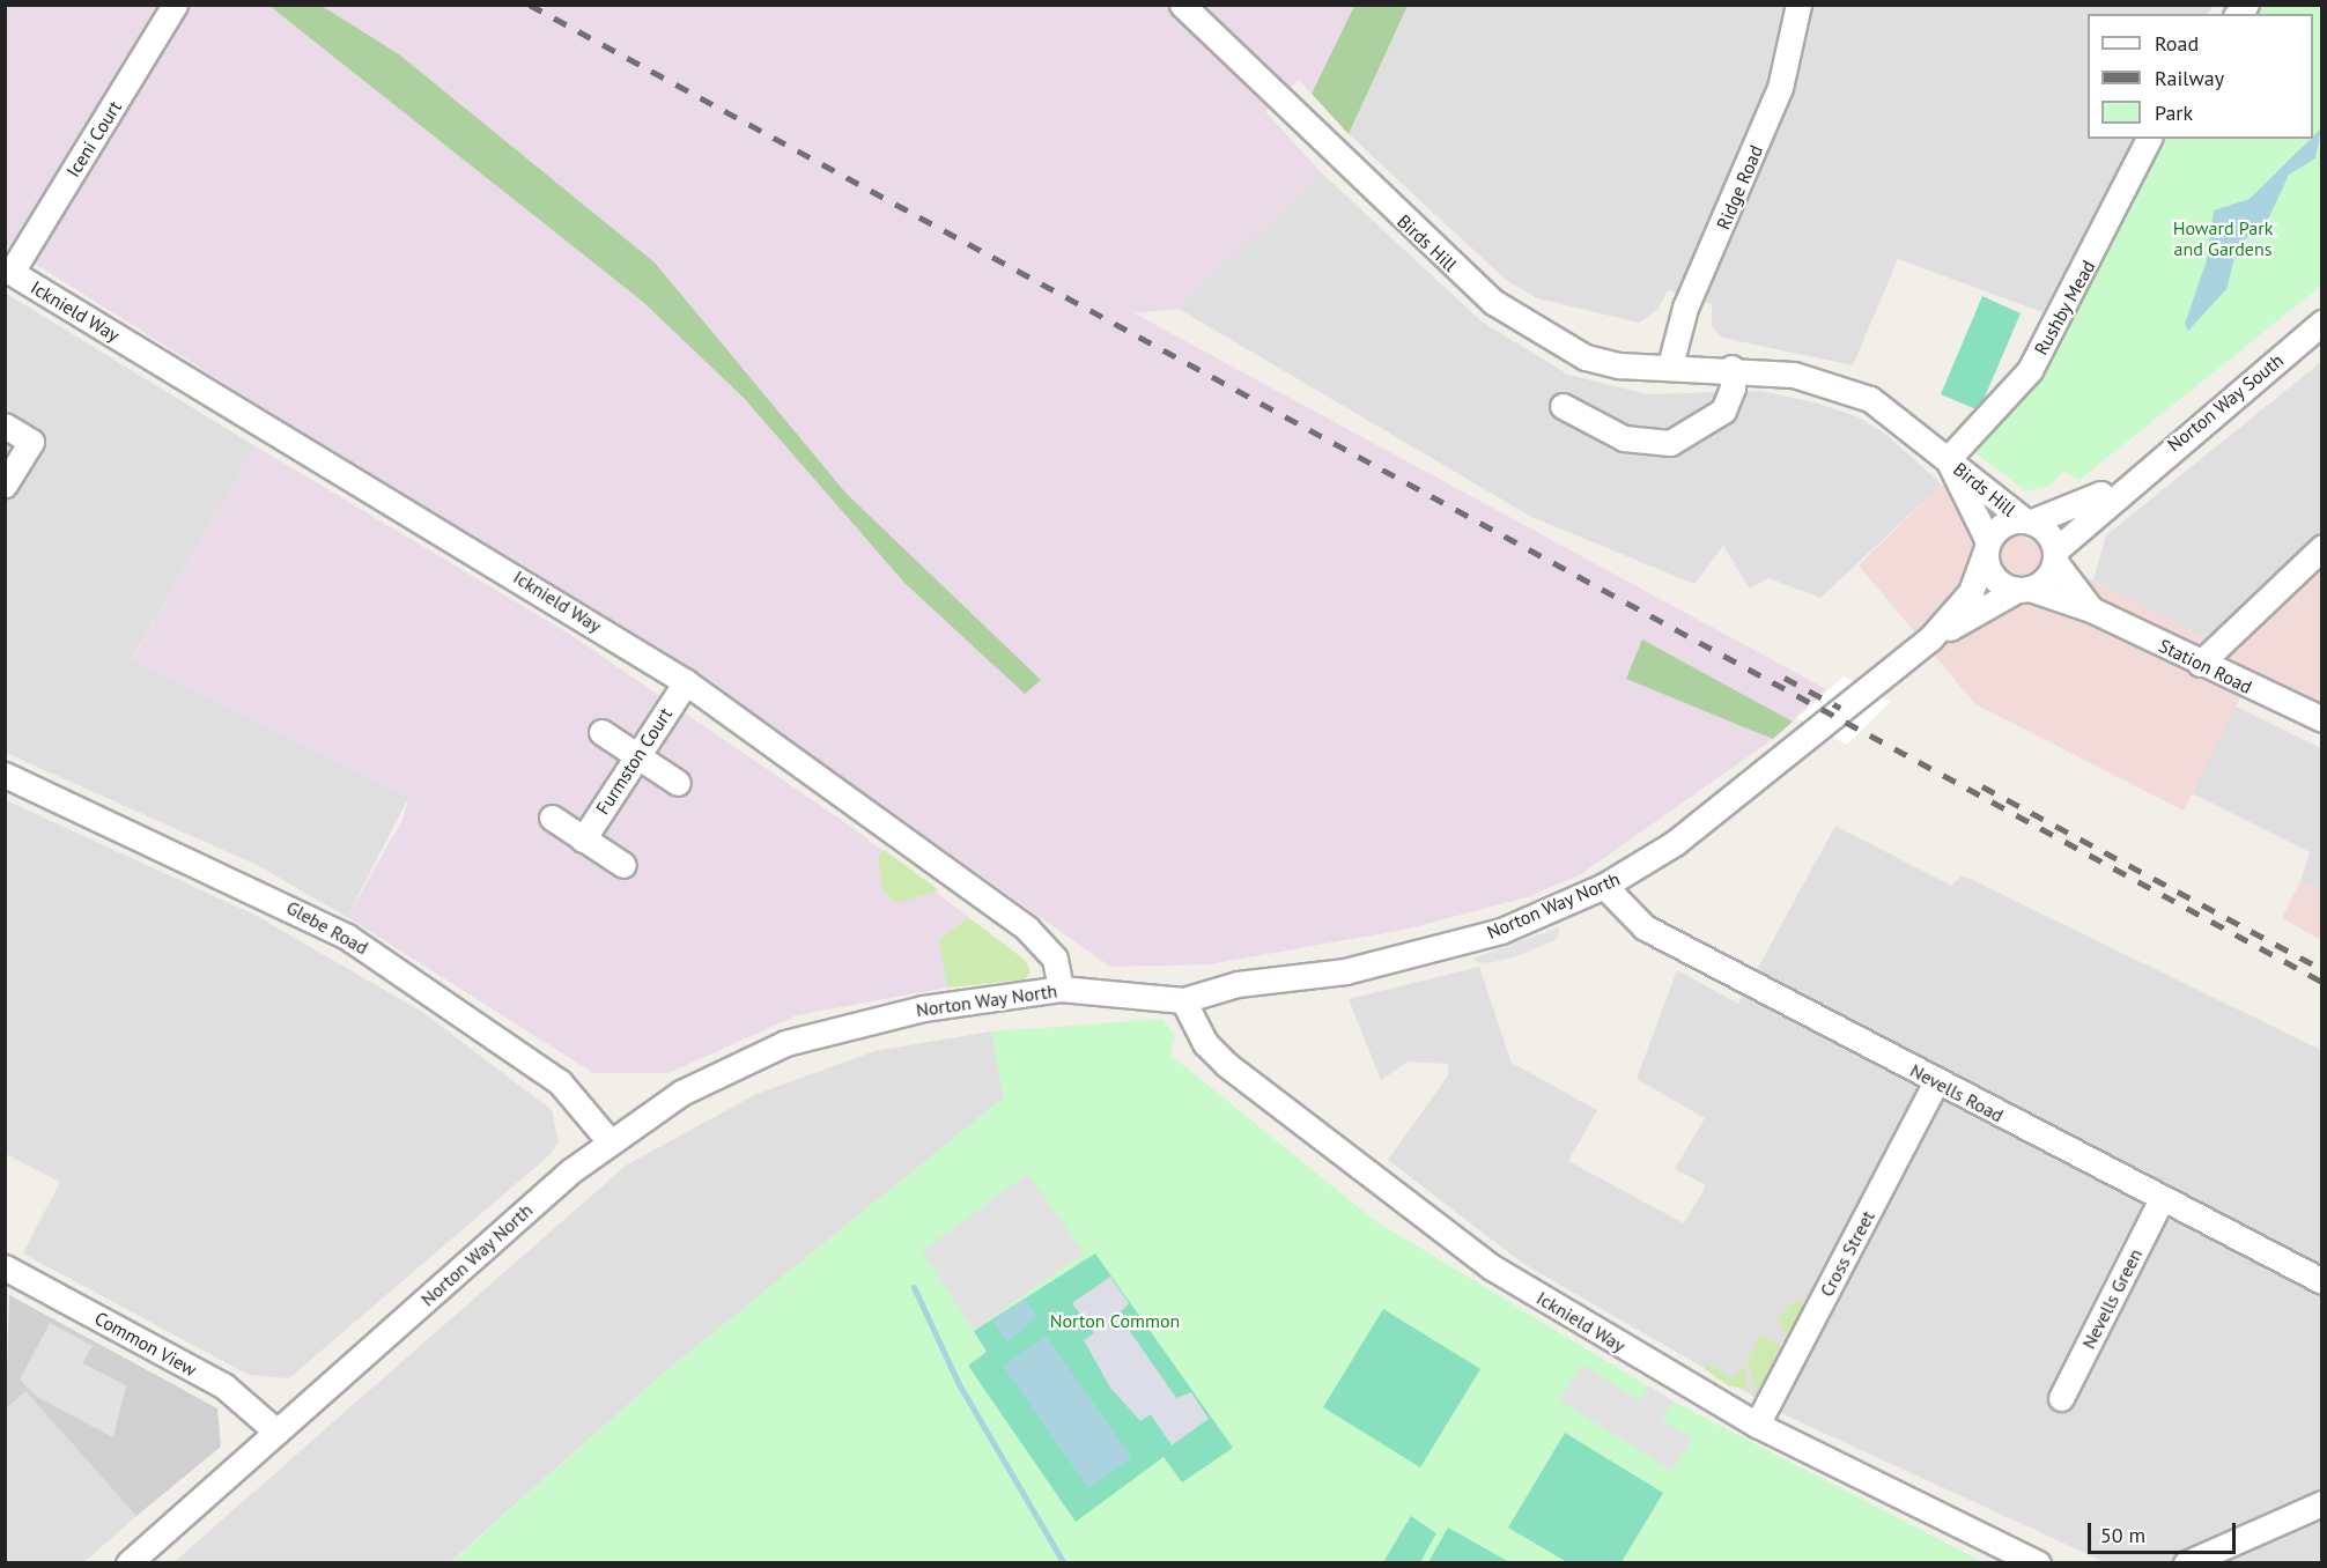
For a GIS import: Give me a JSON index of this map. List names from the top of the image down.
{
  "streets": {
    "street": [
      "Iceni Court",
      "Ridge Road",
      "Birds Hill",
      "Rushby Mead",
      "Icknield Way",
      "Norton Way South",
      "Station Road",
      "Furmston Court",
      "Norton Way North",
      "Glebe Road",
      "Nevells Road",
      "Cross Street",
      "Nevells Green",
      "Common View"
    ]
  },
  "crossings": [
    ["Iceni Court", "Icknield Way"],
    ["Ridge Road", "Birds Hill"],
    ["Birds Hill", "Rushby Mead"],
    ["Birds Hill", "Norton Way South"],
    ["Birds Hill", "Station Road"],
    ["Birds Hill", "Norton Way North"],
    ["Icknield Way", "Furmston Court"],
    ["Icknield Way", "Norton Way North"],
    ["Icknield Way", "Cross Street"],
    ["Norton Way South", "Station Road"],
    ["Norton Way South", "Norton Way North"],
    ["Station Road", "Norton Way North"],
    ["Norton Way North", "Glebe Road"],
    ["Norton Way North", "Nevells Road"],
    ["Norton Way North", "Common View"],
    ["Nevells Road", "Cross Street"],
    ["Nevells Road", "Nevells Green"]
  ],
  "parks": ["Howard Park and Gardens", "Norton Common"],
  "legend": ["Road", "Railway", "Park"],
  "scale_bar": "50 m"
}
